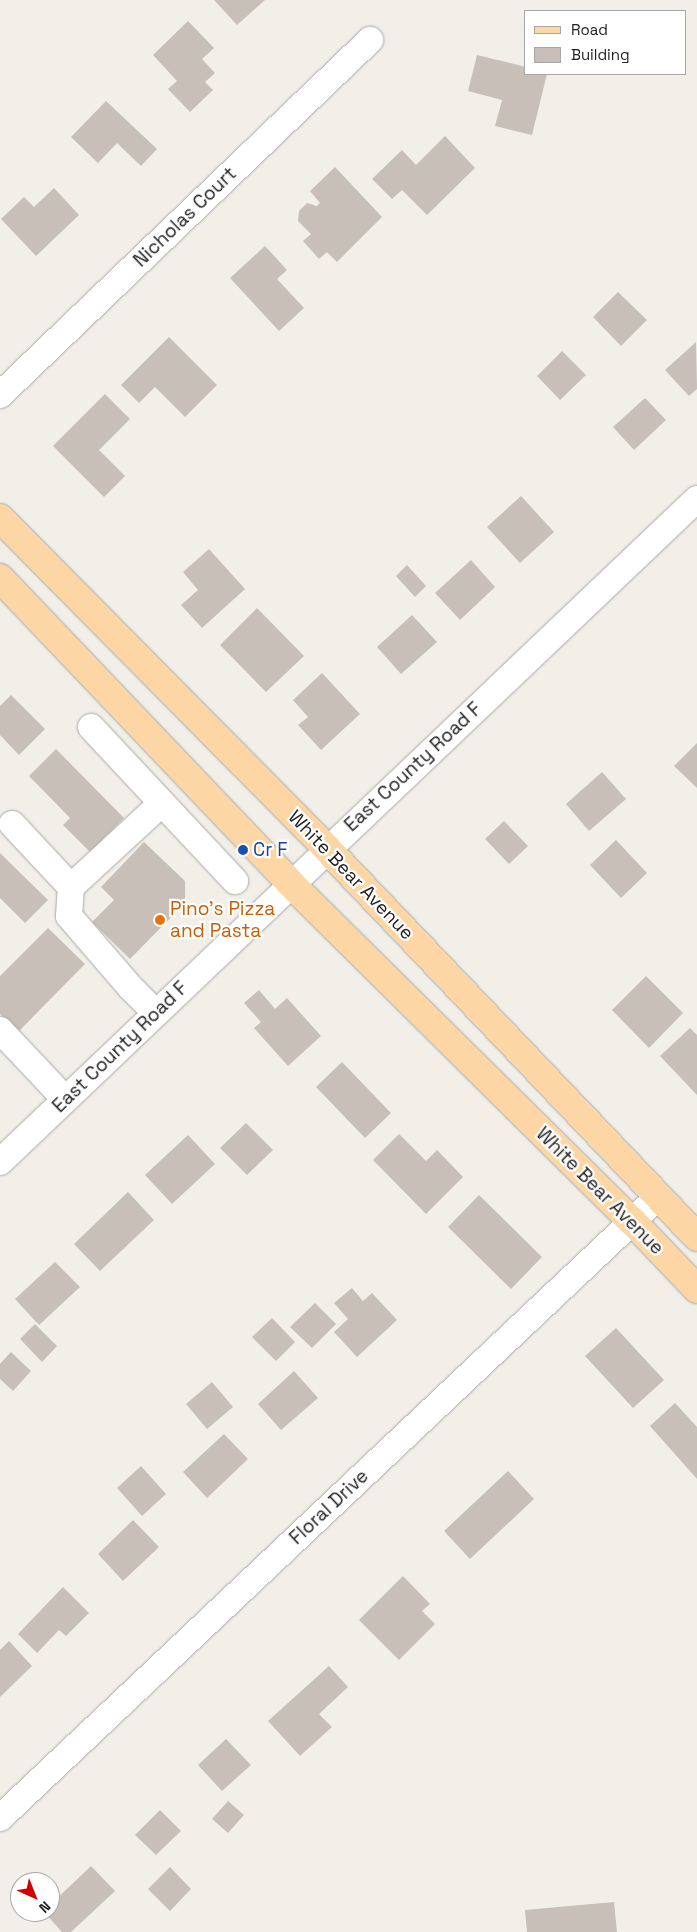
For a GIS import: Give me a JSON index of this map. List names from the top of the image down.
{
  "streets": {
    "main road": ["White Bear Avenue"],
    "street": ["Nicholas Court", "East County Road F", "Floral Drive"]
  },
  "crossings": [
    ["East County Road F", "White Bear Avenue"],
    ["White Bear Avenue", "Floral Drive"]
  ],
  "places": ["Cr F", "Pino's Pizza and Pasta"],
  "legend": ["Road", "Building"],
  "north": "bottom right"
}
